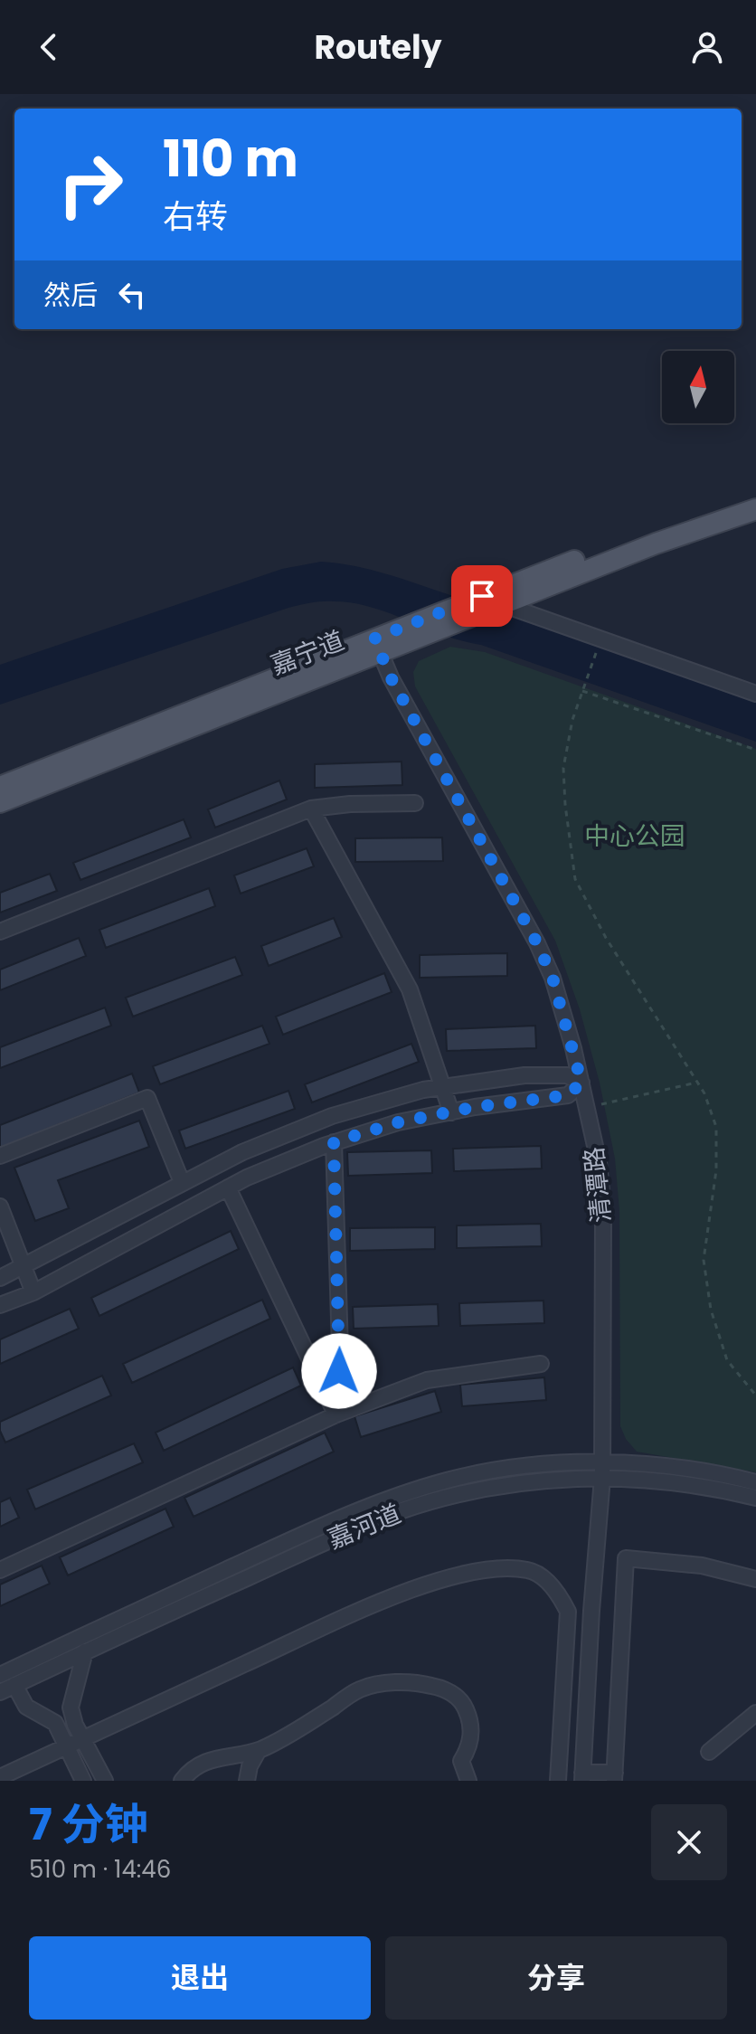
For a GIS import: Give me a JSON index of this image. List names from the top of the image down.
{
  "streets": {
    "main road": ["嘉宁道"],
    "street": ["清潭路", "嘉河道"]
  },
  "crossings": [
    ["嘉宁道", "清潭路"],
    ["清潭路", "嘉河道"]
  ],
  "parks": ["中心公园"],
  "north": "top",
  "page": {
    "header": "Routely",
    "turn": ["110 m", "右转"],
    "then": "然后",
    "heading": ["7 分钟", "510 m · 14:46"],
    "buttons": ["退出", "分享"]
  }
}
